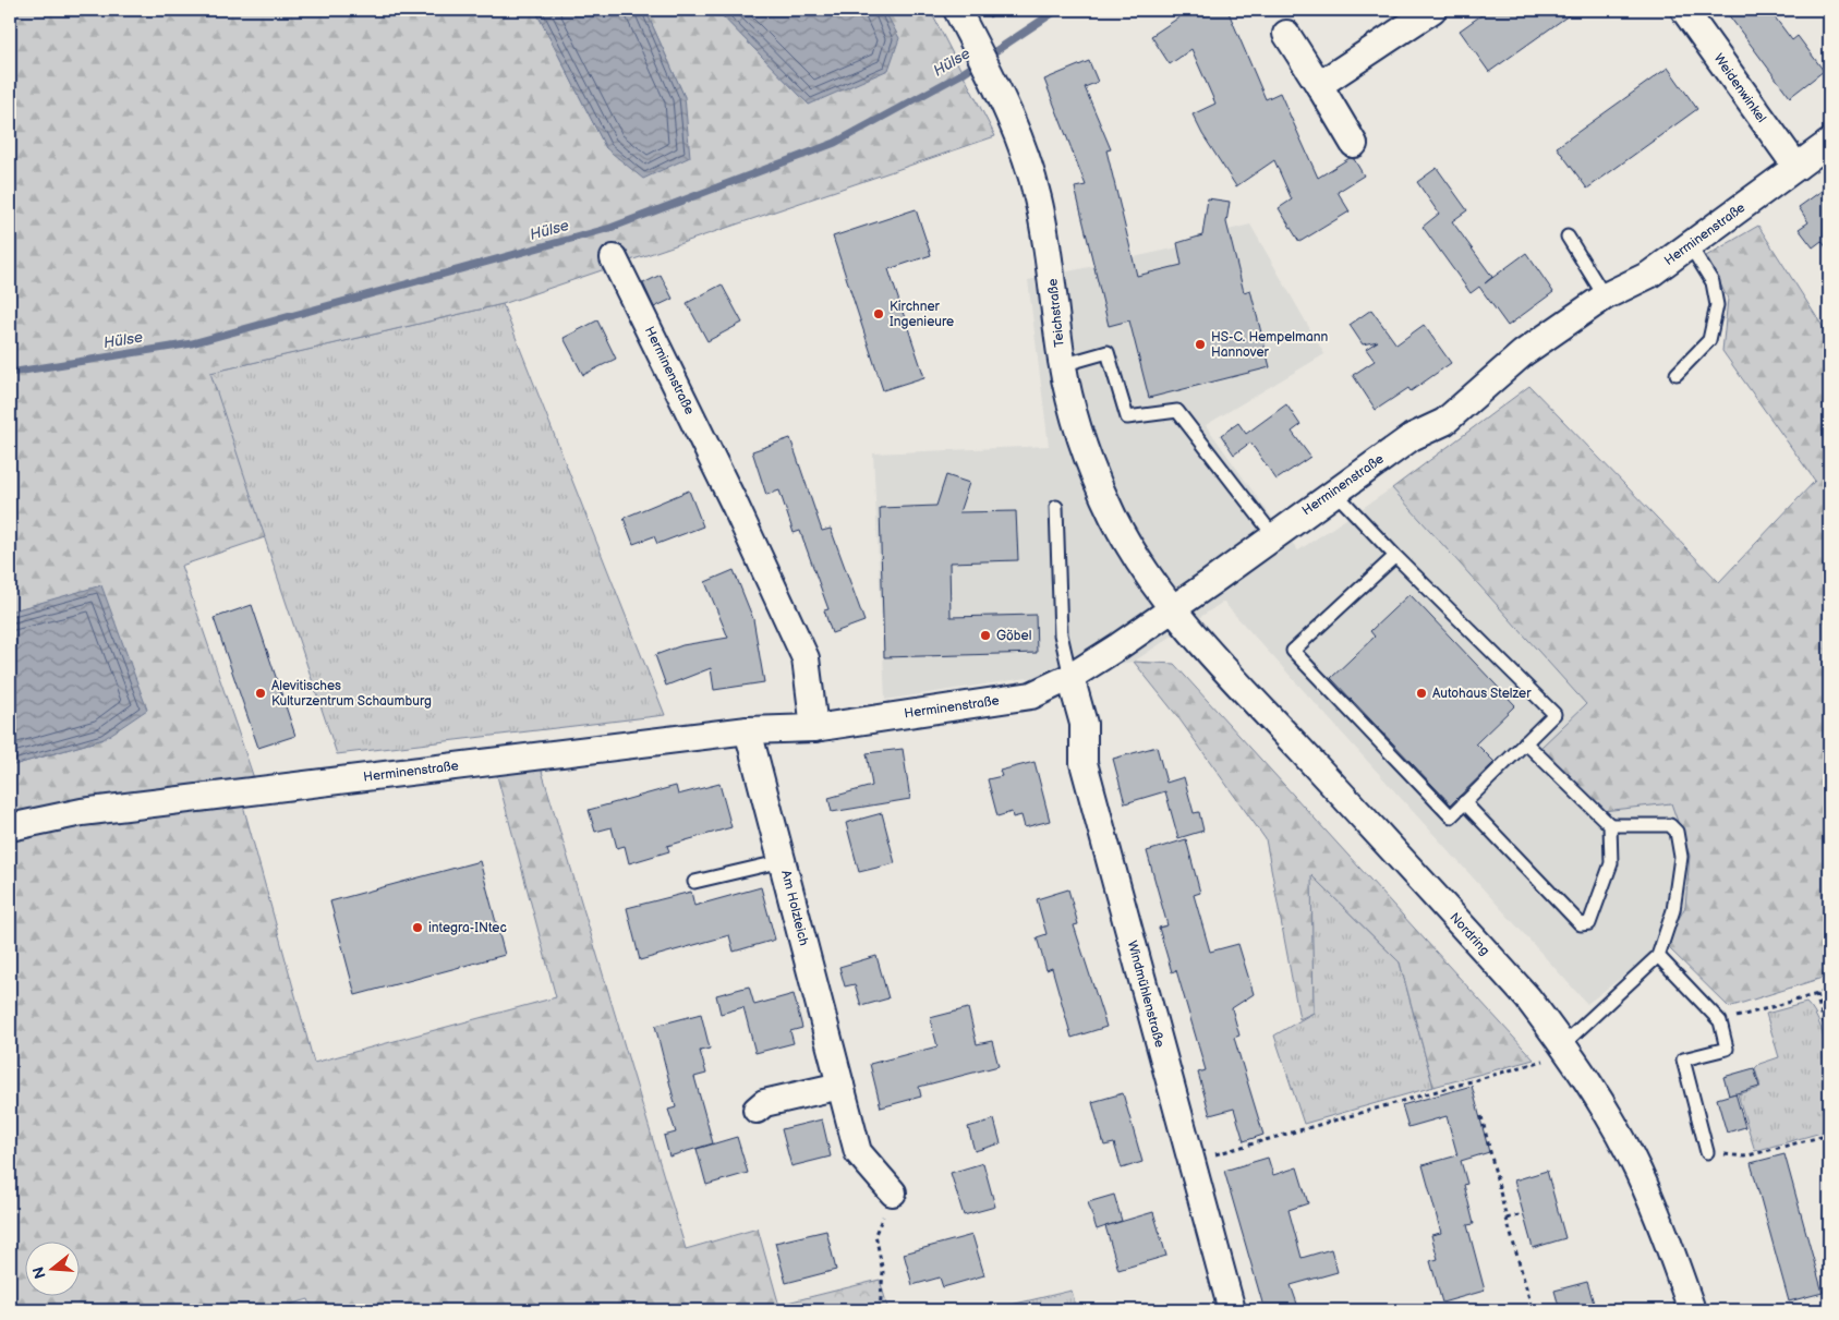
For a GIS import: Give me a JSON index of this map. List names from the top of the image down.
{
  "streets": {
    "street": [
      "Weidenwinkel",
      "Herminenstraße",
      "Teichstraße",
      "Am Holzteich",
      "Nordring",
      "Windmühlenstraße"
    ]
  },
  "crossings": [
    ["Weidenwinkel", "Herminenstraße"],
    ["Herminenstraße", "Teichstraße"],
    ["Herminenstraße", "Am Holzteich"],
    ["Herminenstraße", "Nordring"],
    ["Herminenstraße", "Windmühlenstraße"],
    ["Teichstraße", "Nordring"]
  ],
  "water": ["Hülse"],
  "places": [
    "Kirchner Ingenieure",
    "HS-C. Hempelmann Hannover",
    "Göbel",
    "Alevitisches Kulturzentrum Schaumburg",
    "Autohaus Stelzer",
    "integra-INtec"
  ],
  "north": "left"
}
